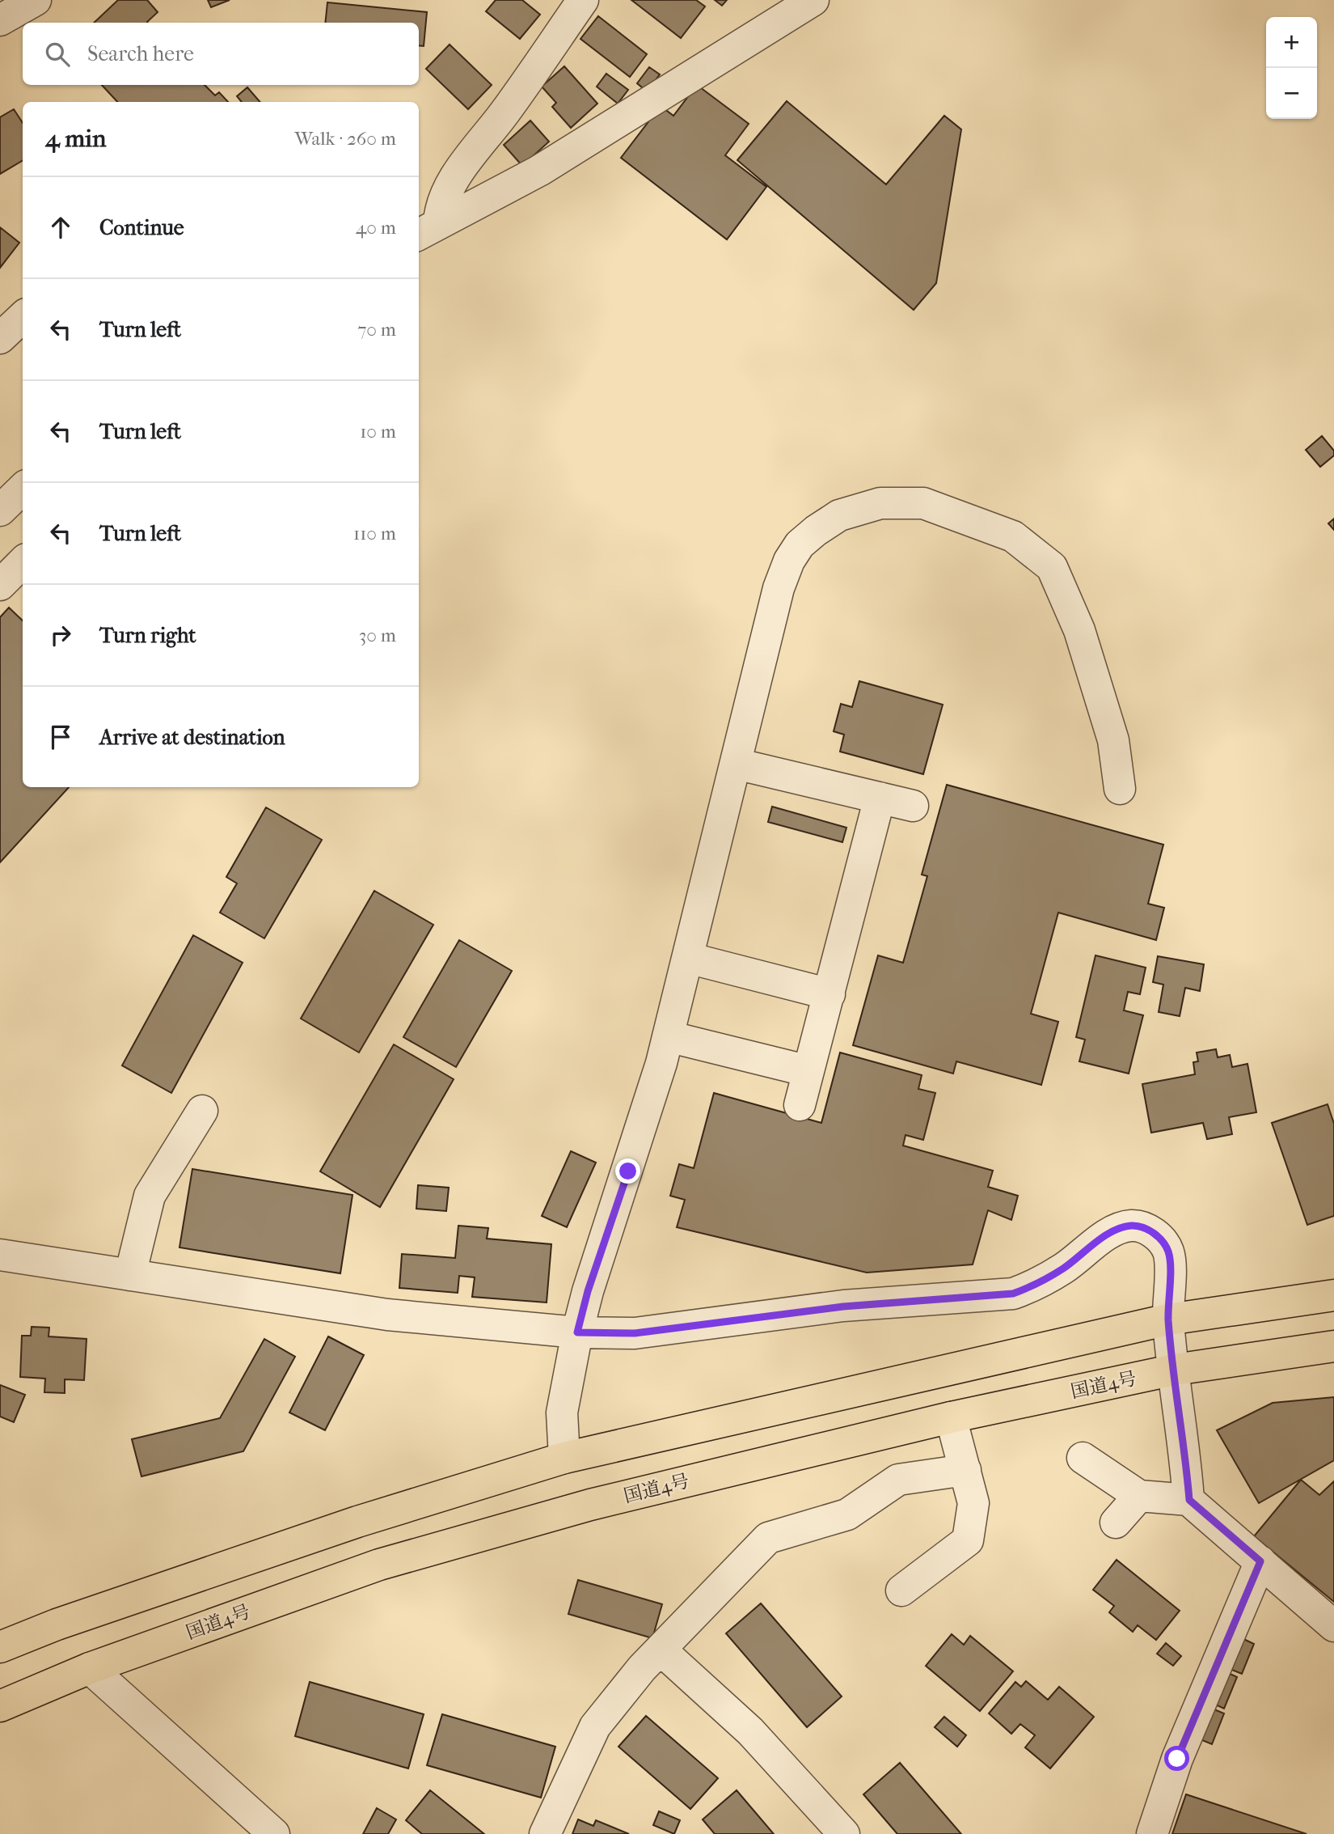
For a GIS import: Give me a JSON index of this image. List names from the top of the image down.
{
  "streets": {
    "highway": ["国道4号"]
  },
  "page": {
    "map_buttons": ["+", "−"],
    "search": "Search here",
    "heading": ["4 min", "Walk · 260 m"],
    "list": [
      ["Continue", "40 m"],
      ["Turn left", "70 m"],
      ["Turn left", "10 m"],
      ["Turn left", "110 m"],
      ["Turn right", "30 m"],
      "Arrive at destination"
    ]
  }
}
